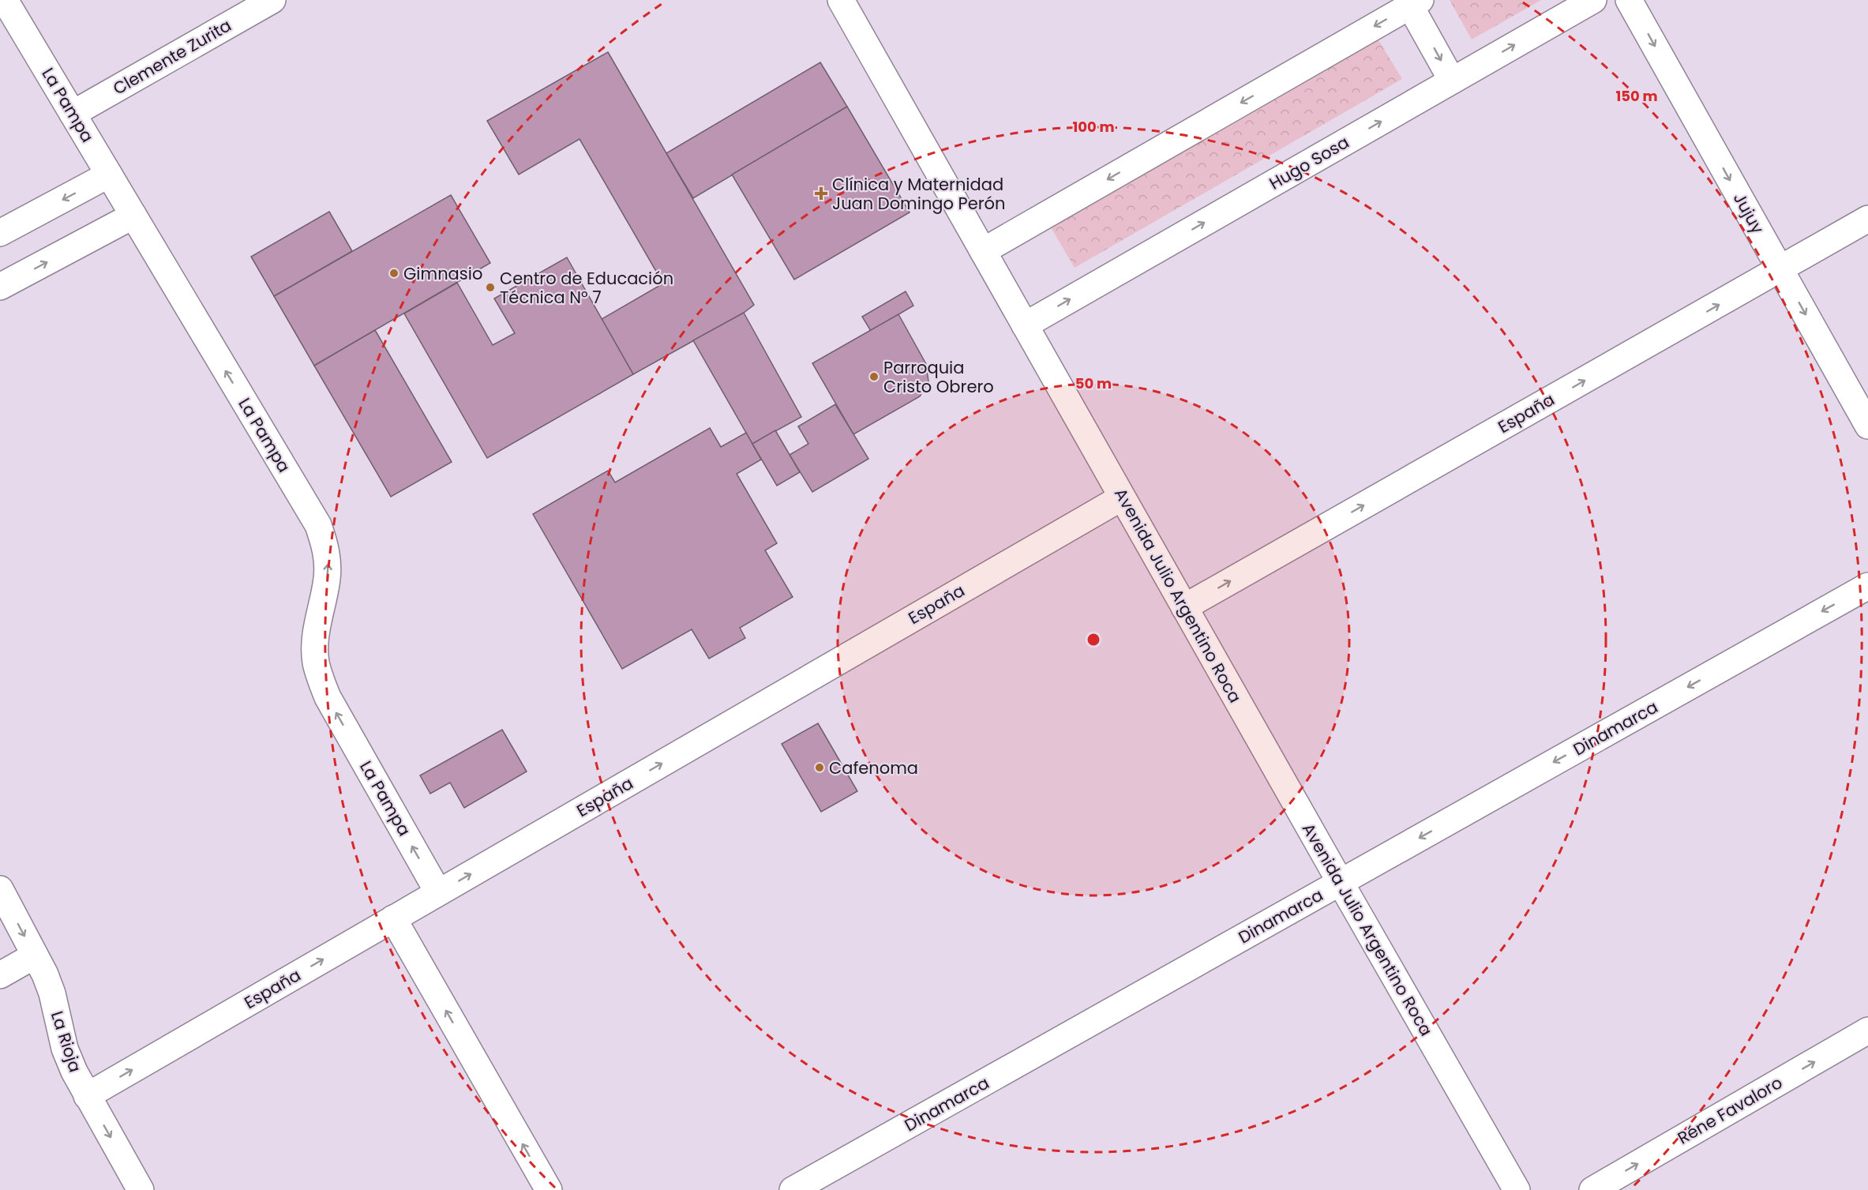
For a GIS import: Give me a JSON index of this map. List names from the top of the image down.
{
  "streets": {
    "street": [
      "Clemente Zurita",
      "La Pampa",
      "Hugo Sosa",
      "Jujuy",
      "España",
      "Avenida Julio Argentino Roca",
      "Dinamarca",
      "La Rioja",
      "Réne Favaloro"
    ]
  },
  "crossings": [
    ["Clemente Zurita", "La Pampa"],
    ["La Pampa", "España"],
    ["Hugo Sosa", "Avenida Julio Argentino Roca"],
    ["Jujuy", "España"],
    ["España", "Avenida Julio Argentino Roca"],
    ["España", "La Rioja"],
    ["Avenida Julio Argentino Roca", "Dinamarca"]
  ],
  "one_way": [
    "La Pampa",
    "Jujuy",
    "España",
    "Dinamarca",
    "La Rioja",
    "Réne Favaloro"
  ],
  "places": {
    "health": ["Clínica y Maternidad Juan Domingo Perón"],
    "other": [
      "Gimnasio",
      "Centro de Educación Técnica N° 7",
      "Parroquia Cristo Obrero",
      "Cafenoma"
    ]
  },
  "rings": ["150 m", "100 m", "50 m"]
}
